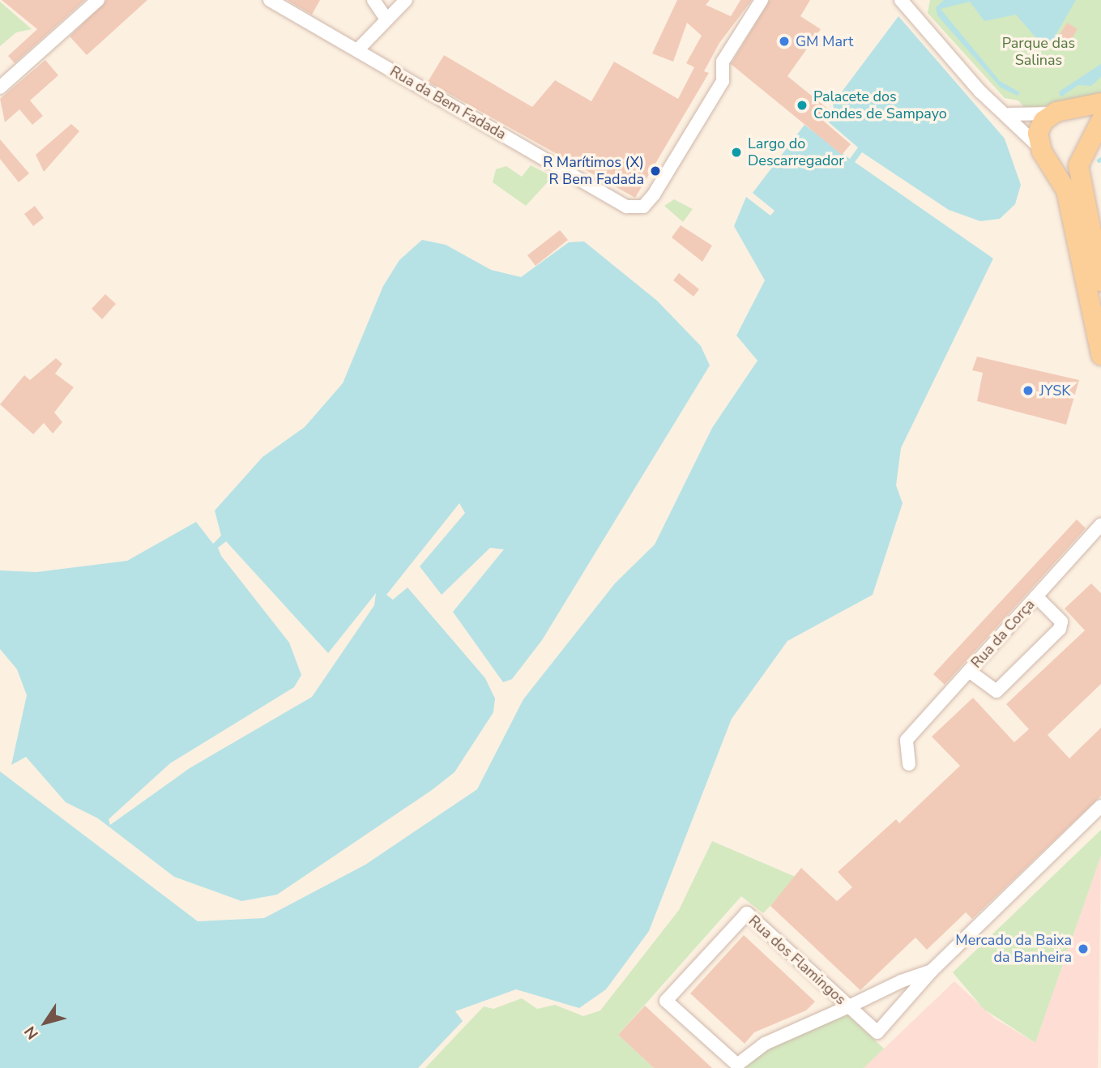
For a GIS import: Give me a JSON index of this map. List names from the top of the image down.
{
  "streets": {
    "street": ["Rua da Bem Fadada", "Rua da Corça", "Rua dos Flamingos"]
  },
  "parks": ["Parque das Salinas"],
  "places": [
    "GM Mart",
    "Palacete dos Condes de Sampayo",
    "Largo do Descarregador",
    "R Marítimos (X) R Bem Fadada",
    "JYSK",
    "Mercado da Baixa da Banheira"
  ],
  "north": "bottom left"
}
